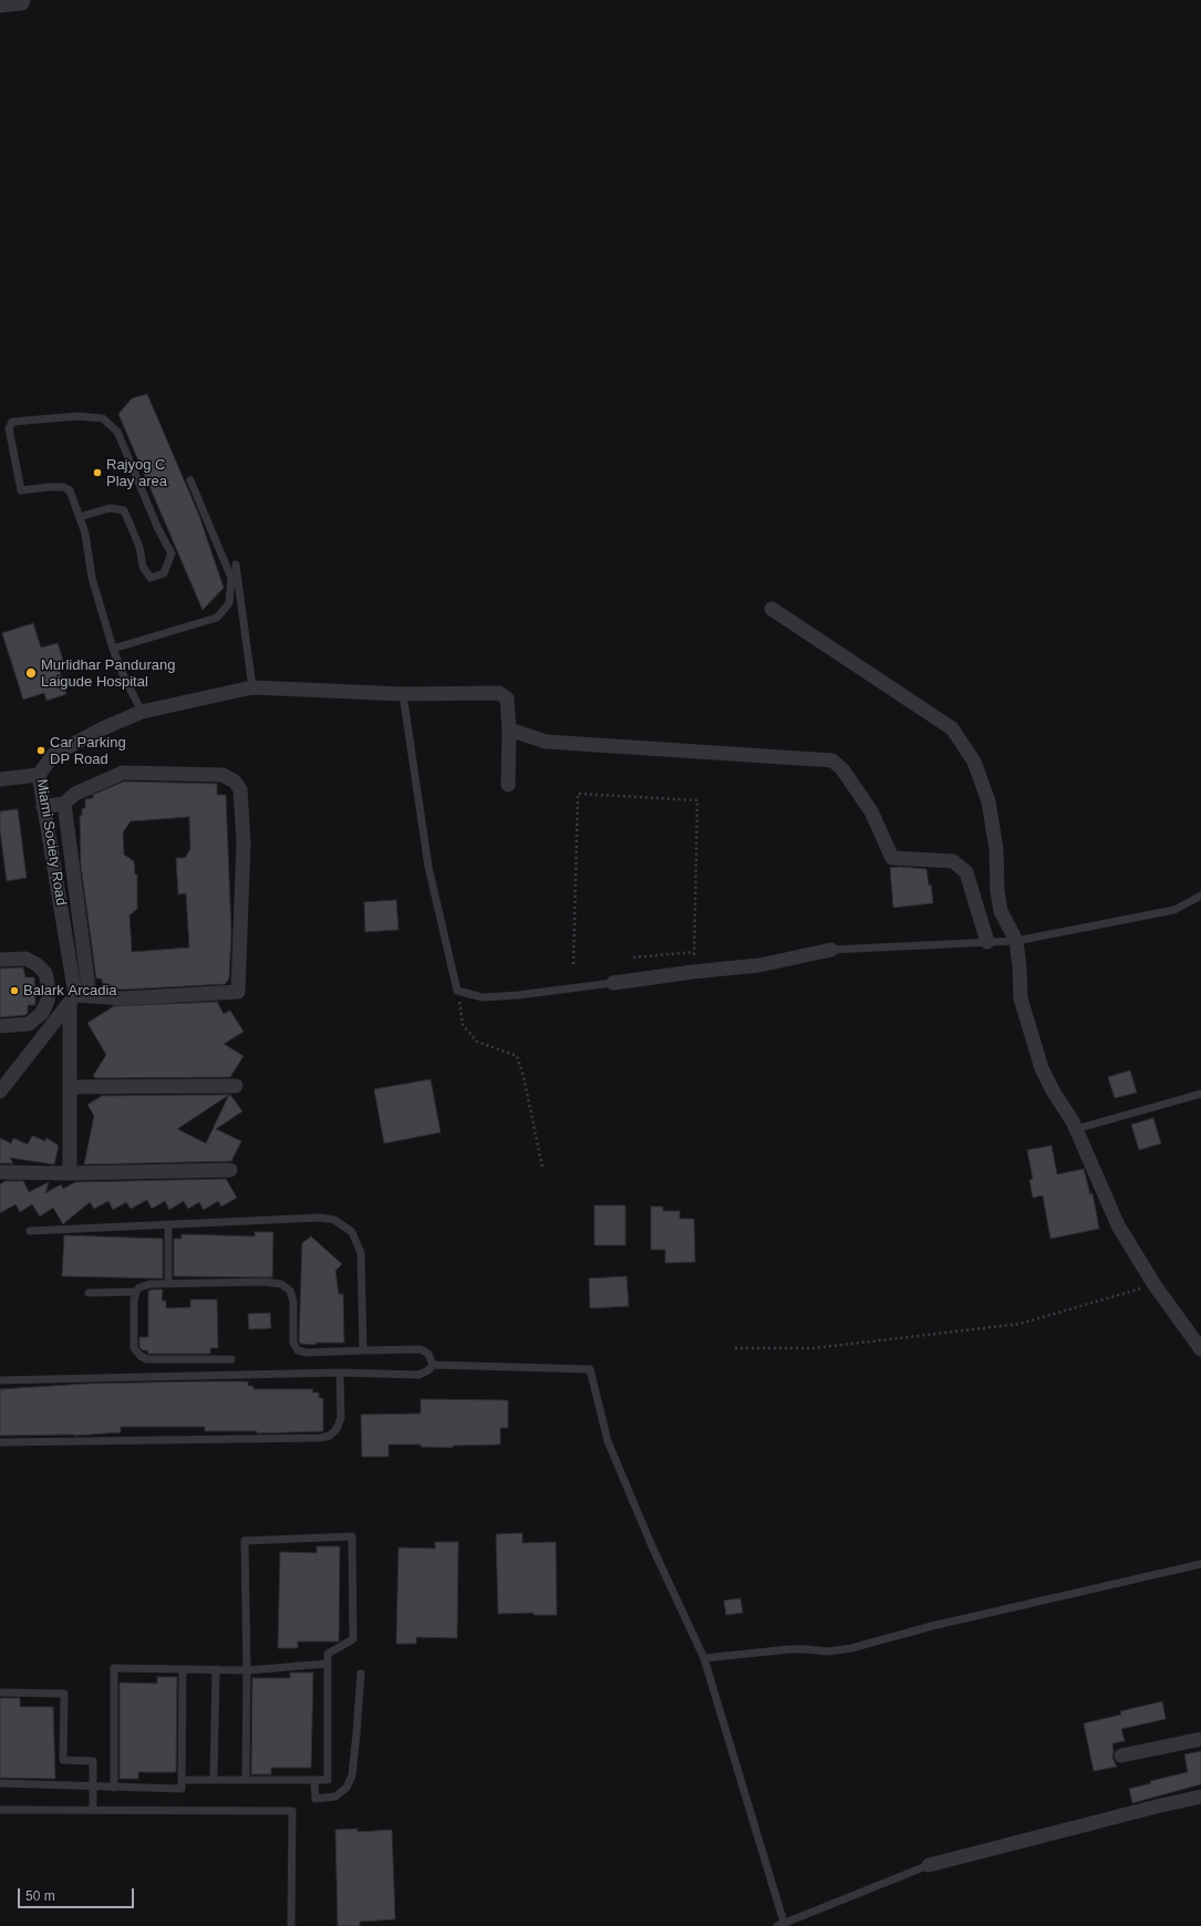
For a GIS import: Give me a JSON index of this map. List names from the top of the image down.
{
  "streets": {
    "street": ["Miami Society Road"]
  },
  "places": [
    "Rajyog C Play area",
    "Murlidhar Pandurang Laigude Hospital",
    "Car Parking DP Road",
    "Balark Arcadia"
  ],
  "scale_bar": "50 m"
}
